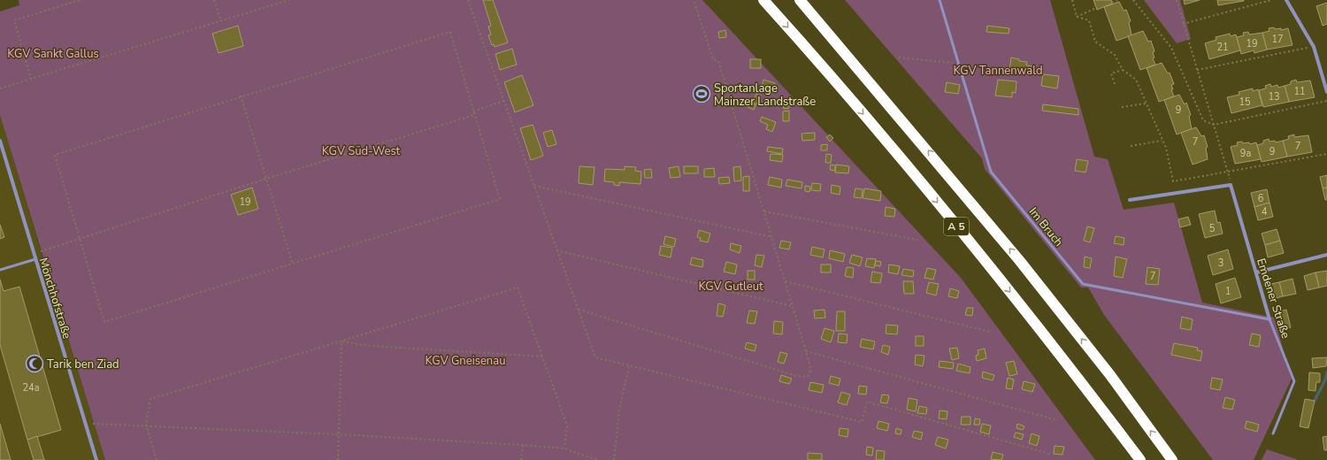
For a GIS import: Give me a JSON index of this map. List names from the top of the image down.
{
  "streets": {
    "highway": ["A 5"],
    "street": ["Mönchhofstraße", "Emdener Straße"],
    "lane": ["Im Bruch"]
  },
  "crossings": [
    ["Im Bruch", "Emdener Straße"]
  ],
  "parks": [
    "KGV Sankt Gallus",
    "KGV Tannenwald",
    "KGV Süd-West",
    "KGV Gutleut",
    "KGV Gneisenau"
  ],
  "places": {
    "sports": ["Sportanlage Mainzer Landstraße"],
    "mosque": ["Tarik ben Ziad"]
  },
  "house_numbers": [
    "17",
    "19",
    "21",
    "11",
    "13",
    "15",
    "9",
    "7",
    "7",
    "9",
    "9a",
    "6",
    "19",
    "4",
    "5",
    "3",
    "7",
    "1",
    "24a"
  ]
}
